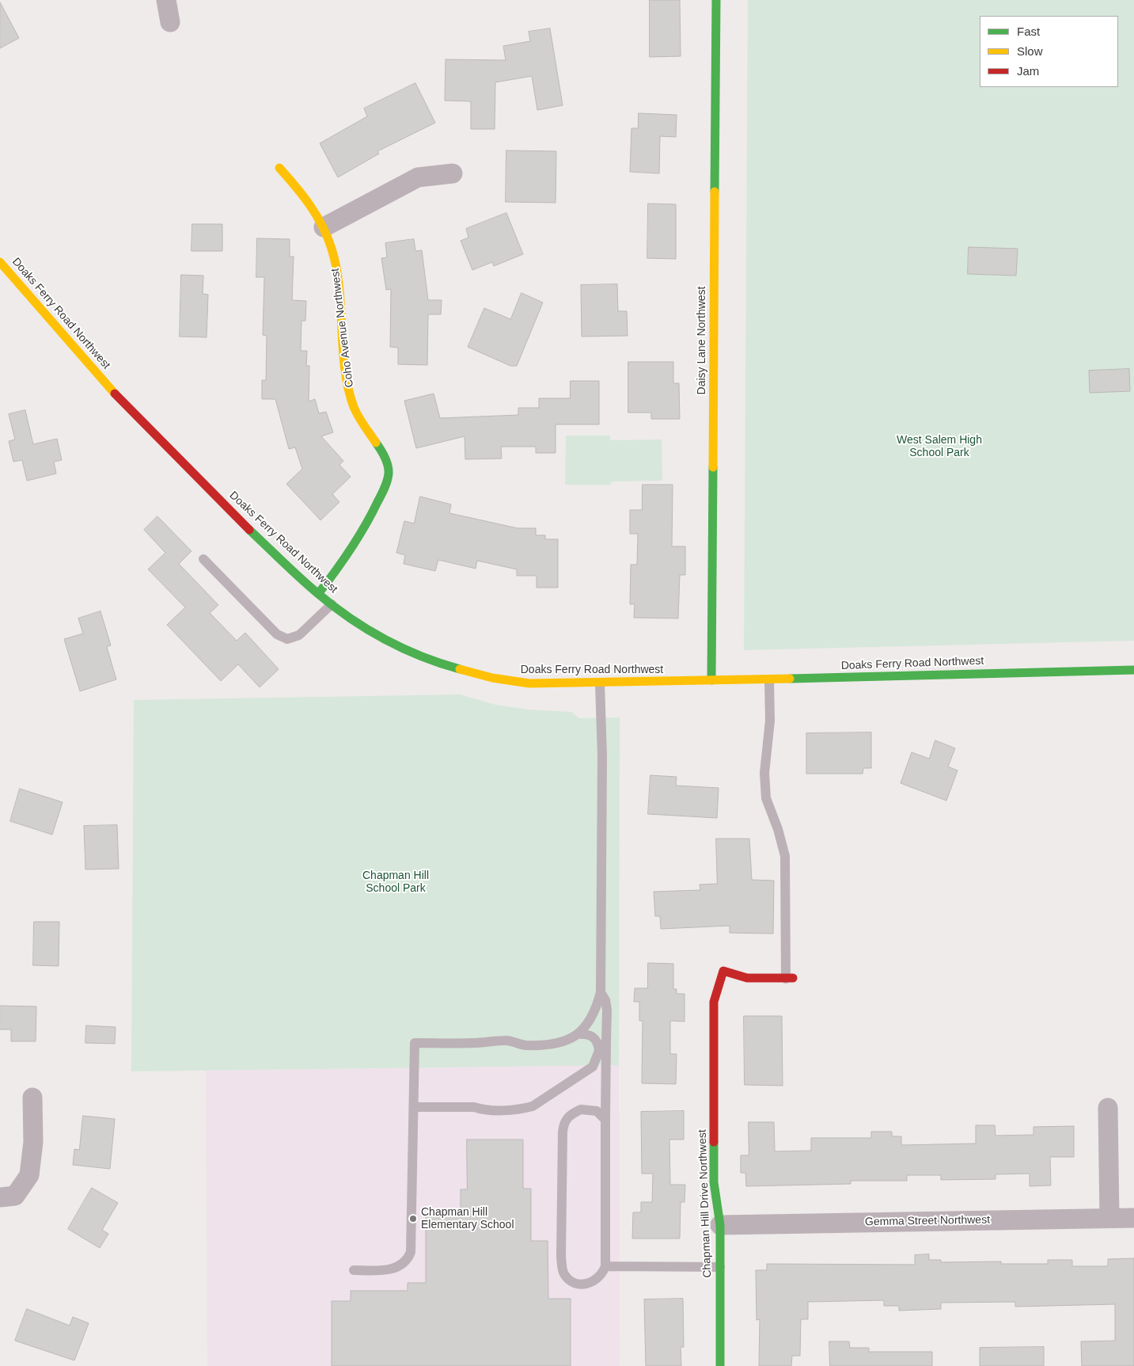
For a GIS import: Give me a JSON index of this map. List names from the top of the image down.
{
  "streets": {
    "street": [
      "Doaks Ferry Road Northwest",
      "Coho Avenue Northwest",
      "Daisy Lane Northwest",
      "Chapman Hill Drive Northwest",
      "Gemma Street Northwest"
    ]
  },
  "crossings": [
    ["Doaks Ferry Road Northwest", "Coho Avenue Northwest"],
    ["Doaks Ferry Road Northwest", "Daisy Lane Northwest"],
    ["Chapman Hill Drive Northwest", "Gemma Street Northwest"]
  ],
  "parks": ["West Salem High School Park", "Chapman Hill School Park"],
  "places": ["Chapman Hill Elementary School"],
  "legend": ["Fast", "Slow", "Jam"]
}
